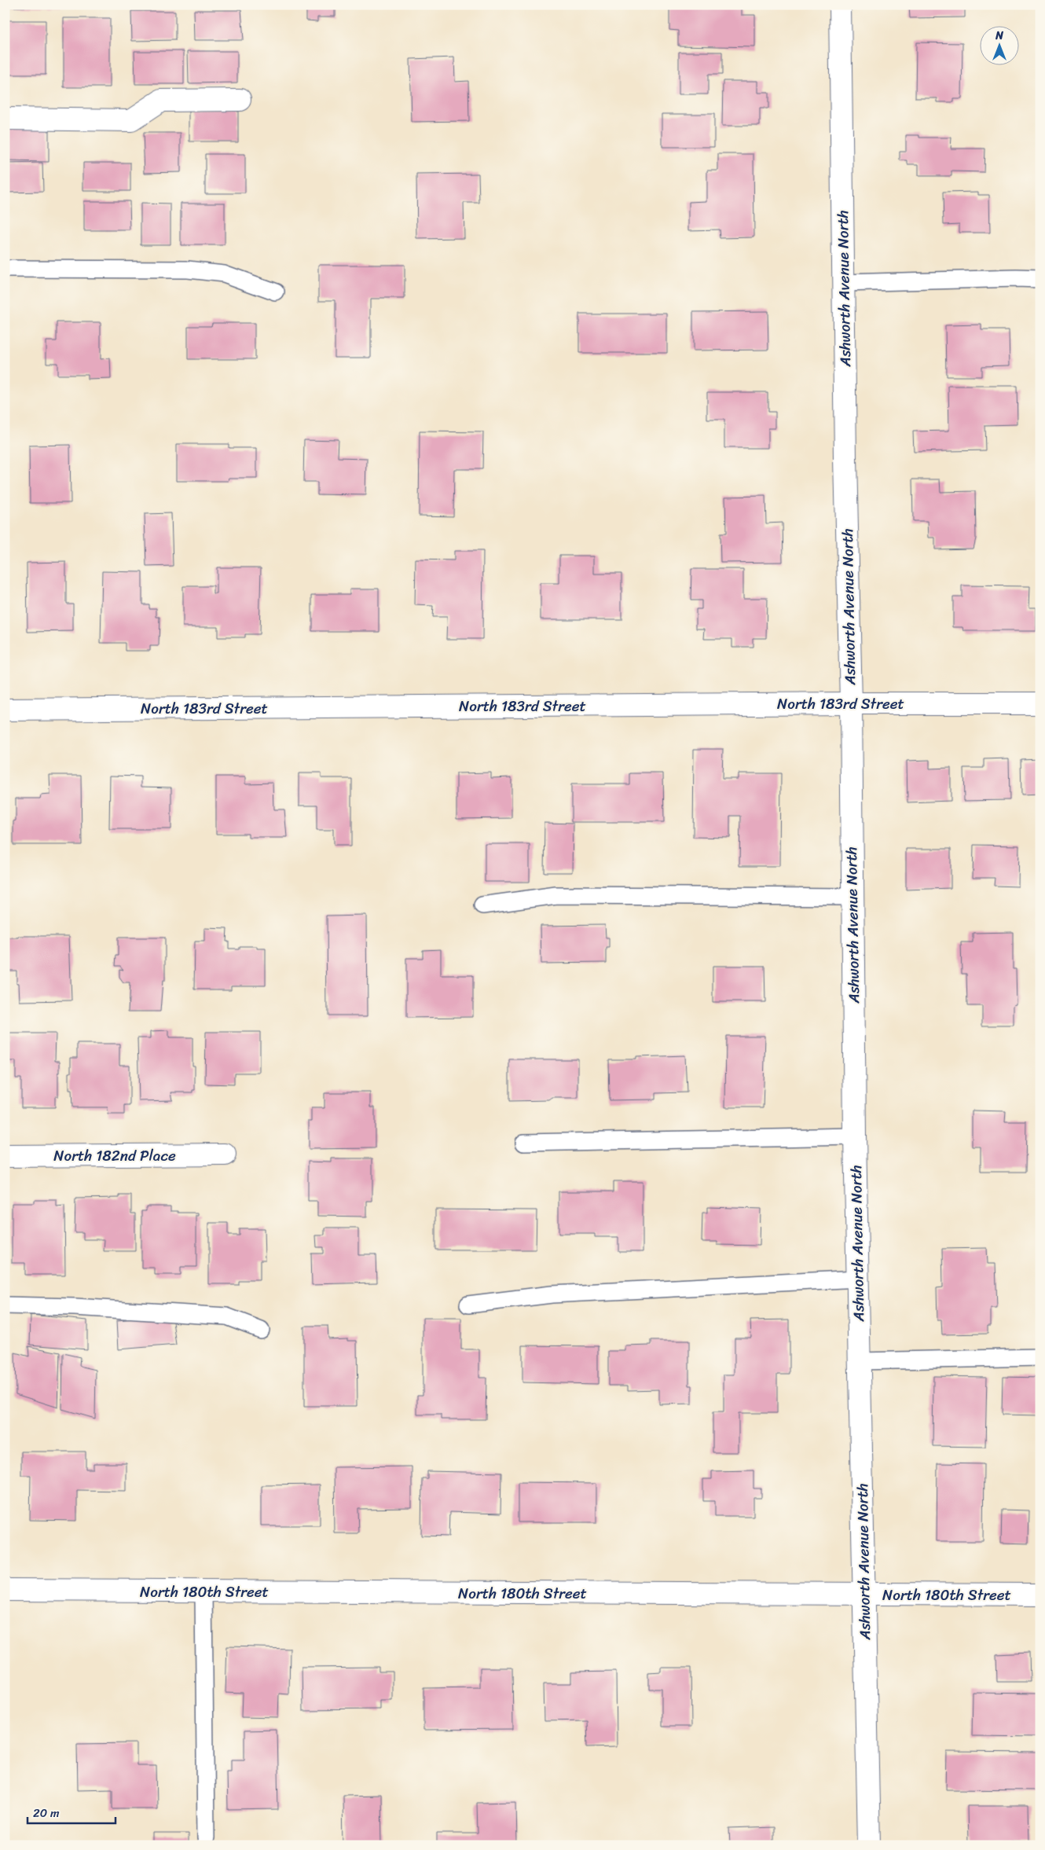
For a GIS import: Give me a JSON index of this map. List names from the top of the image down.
{
  "streets": {
    "street": [
      "Ashworth Avenue North",
      "North 183rd Street",
      "North 182nd Place",
      "North 180th Street"
    ]
  },
  "crossings": [
    ["Ashworth Avenue North", "North 183rd Street"],
    ["Ashworth Avenue North", "North 180th Street"]
  ],
  "scale_bar": "20 m",
  "north": "top"
}
